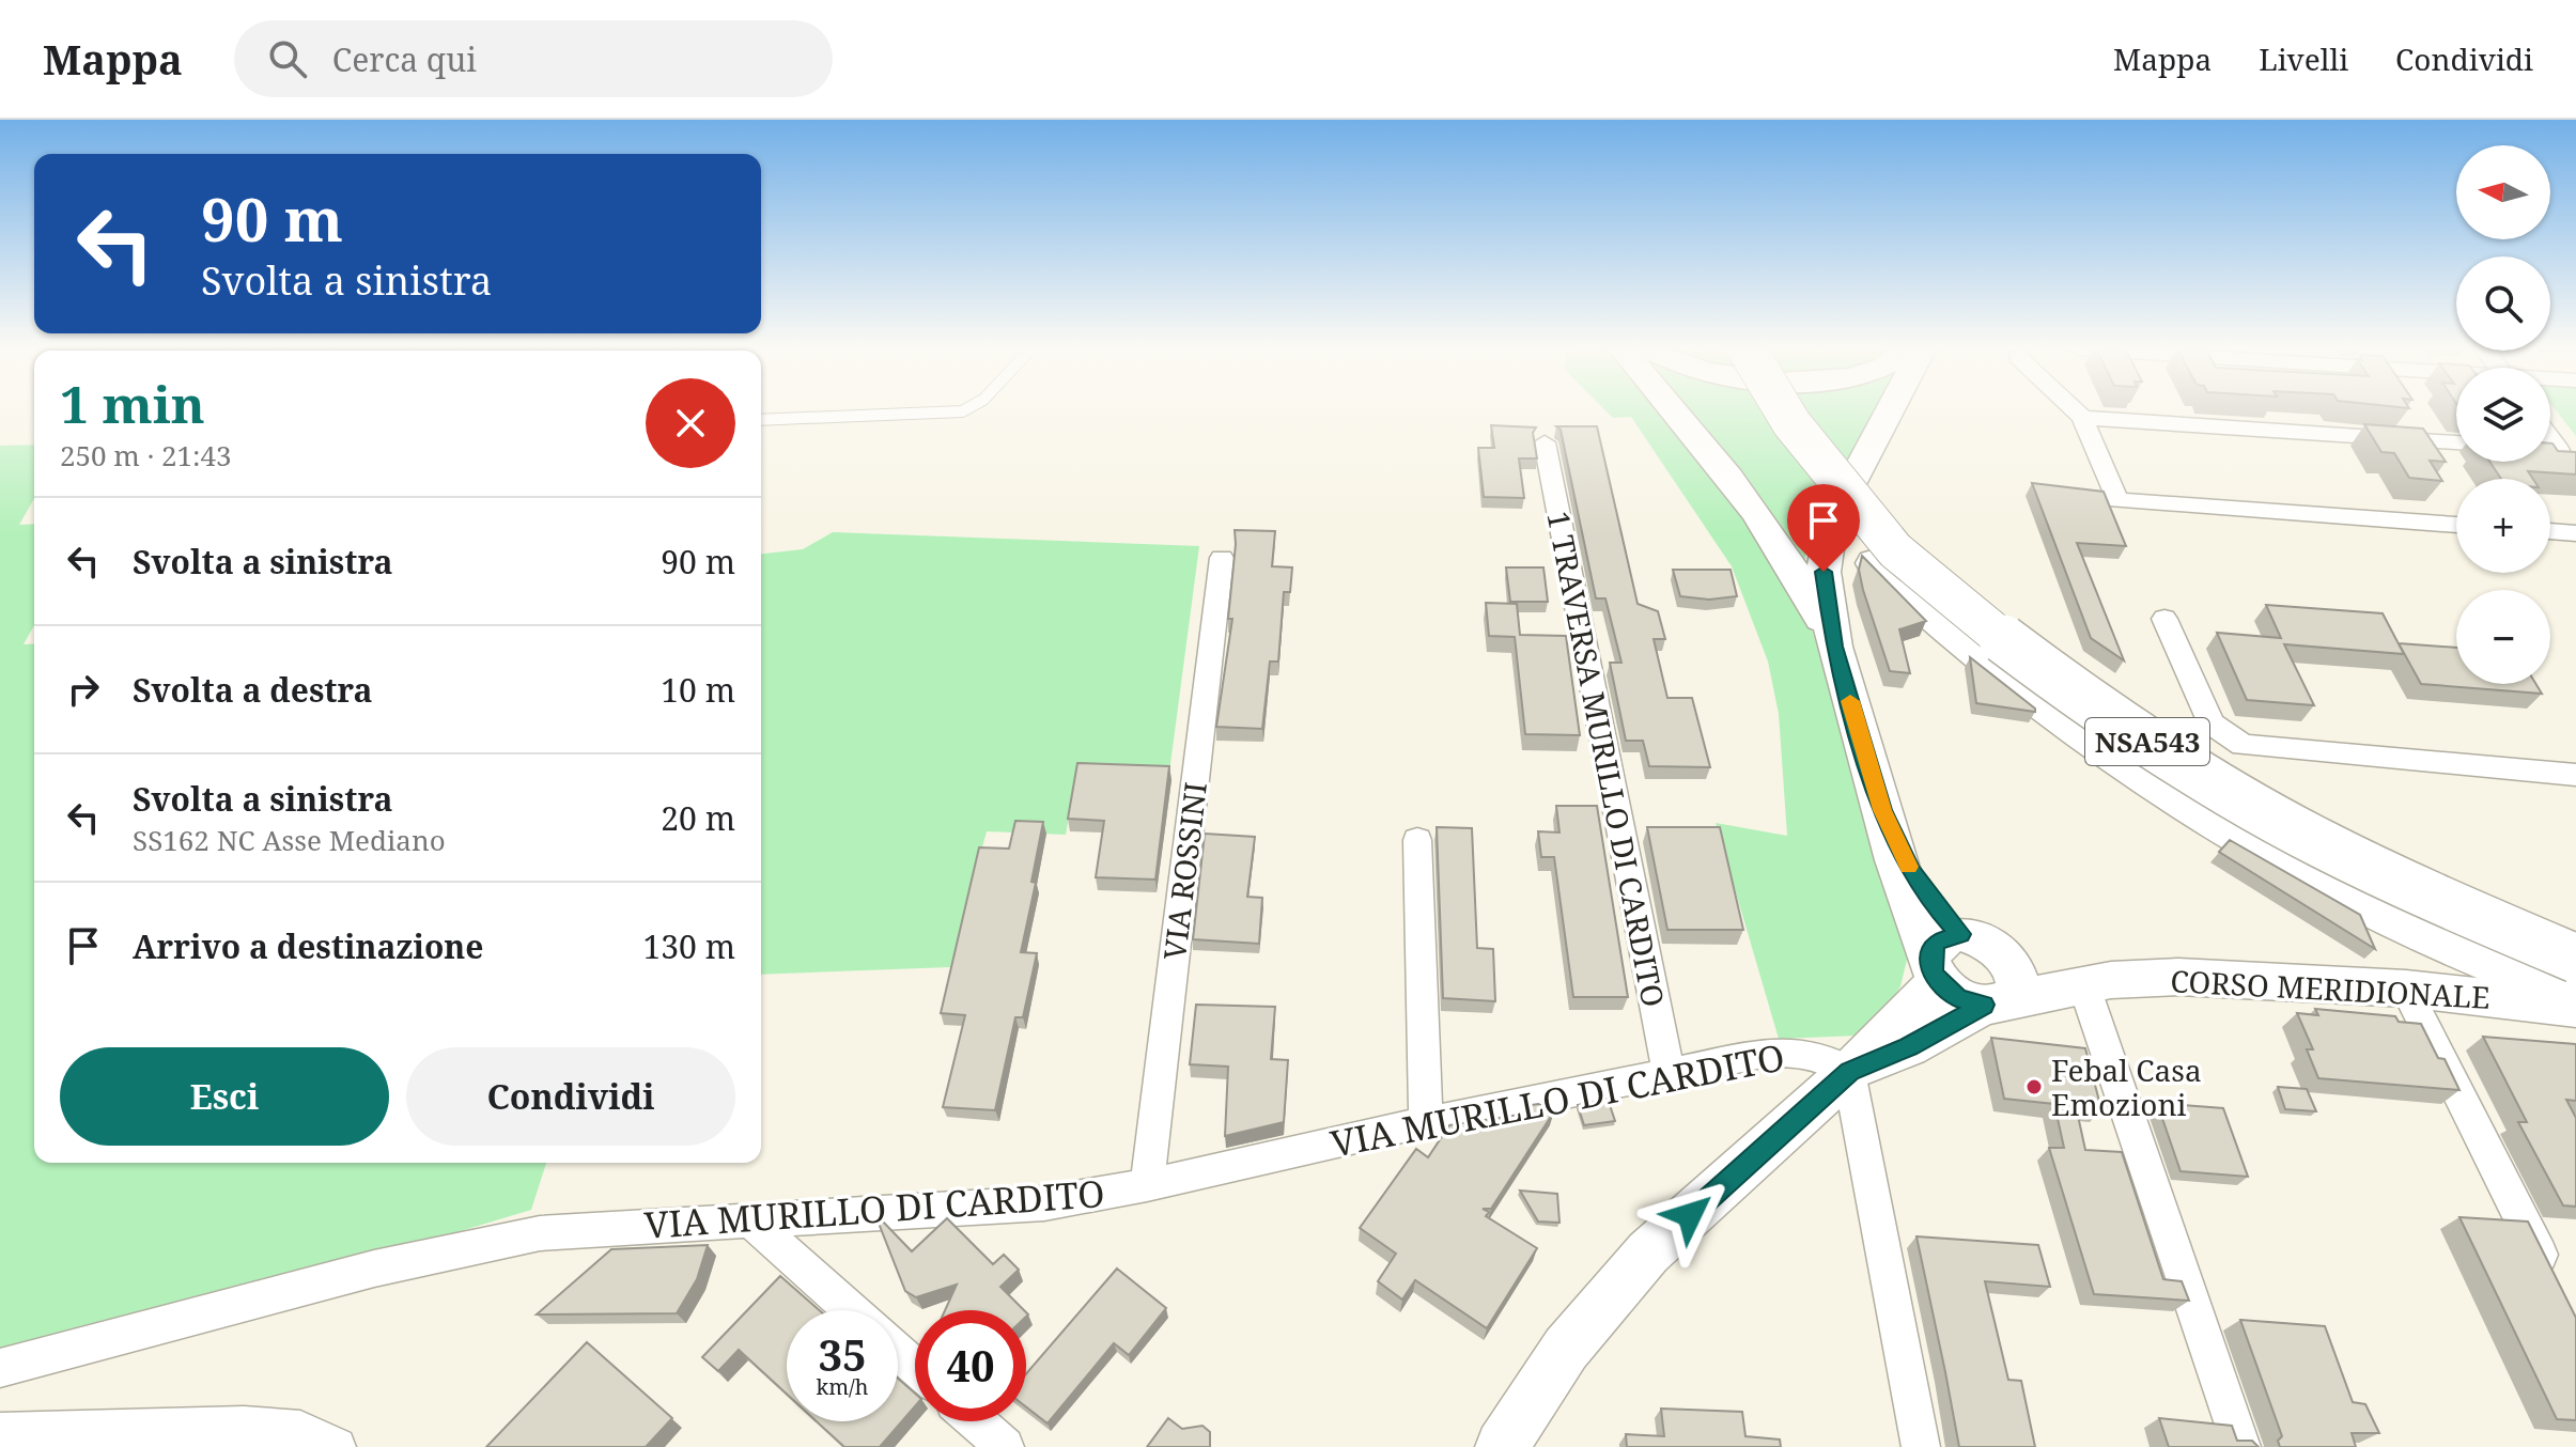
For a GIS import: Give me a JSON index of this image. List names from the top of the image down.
{
  "streets": {
    "highway": ["NSA543"],
    "street": [
      "1 TRAVERSA MURILLO DI CARDITO",
      "VIA ROSSINI",
      "CORSO MERIDIONALE",
      "VIA MURILLO DI CARDITO"
    ]
  },
  "crossings": [
    ["1 TRAVERSA MURILLO DI CARDITO", "VIA MURILLO DI CARDITO"],
    ["VIA ROSSINI", "VIA MURILLO DI CARDITO"]
  ],
  "places": ["Febal Casa Emozioni"],
  "north": "left",
  "page": {
    "header": "Mappa",
    "search": "Cerca qui",
    "nav": ["Mappa", "Livelli", "Condividi"],
    "map_buttons": ["+", "−"],
    "turn": ["90 m", "Svolta a sinistra"],
    "heading": ["1 min", "250 m · 21:43"],
    "list": [
      {
        "name": "Svolta a sinistra",
        "value": "90 m"
      },
      {
        "name": "Svolta a destra",
        "value": "10 m"
      },
      {
        "name": "Svolta a sinistra",
        "note": "SS162 NC Asse Mediano",
        "value": "20 m"
      },
      {
        "name": "Arrivo a destinazione",
        "value": "130 m"
      }
    ],
    "buttons": ["Esci", "Condividi"],
    "speed": "35 km/h",
    "limit": "40"
  }
}
